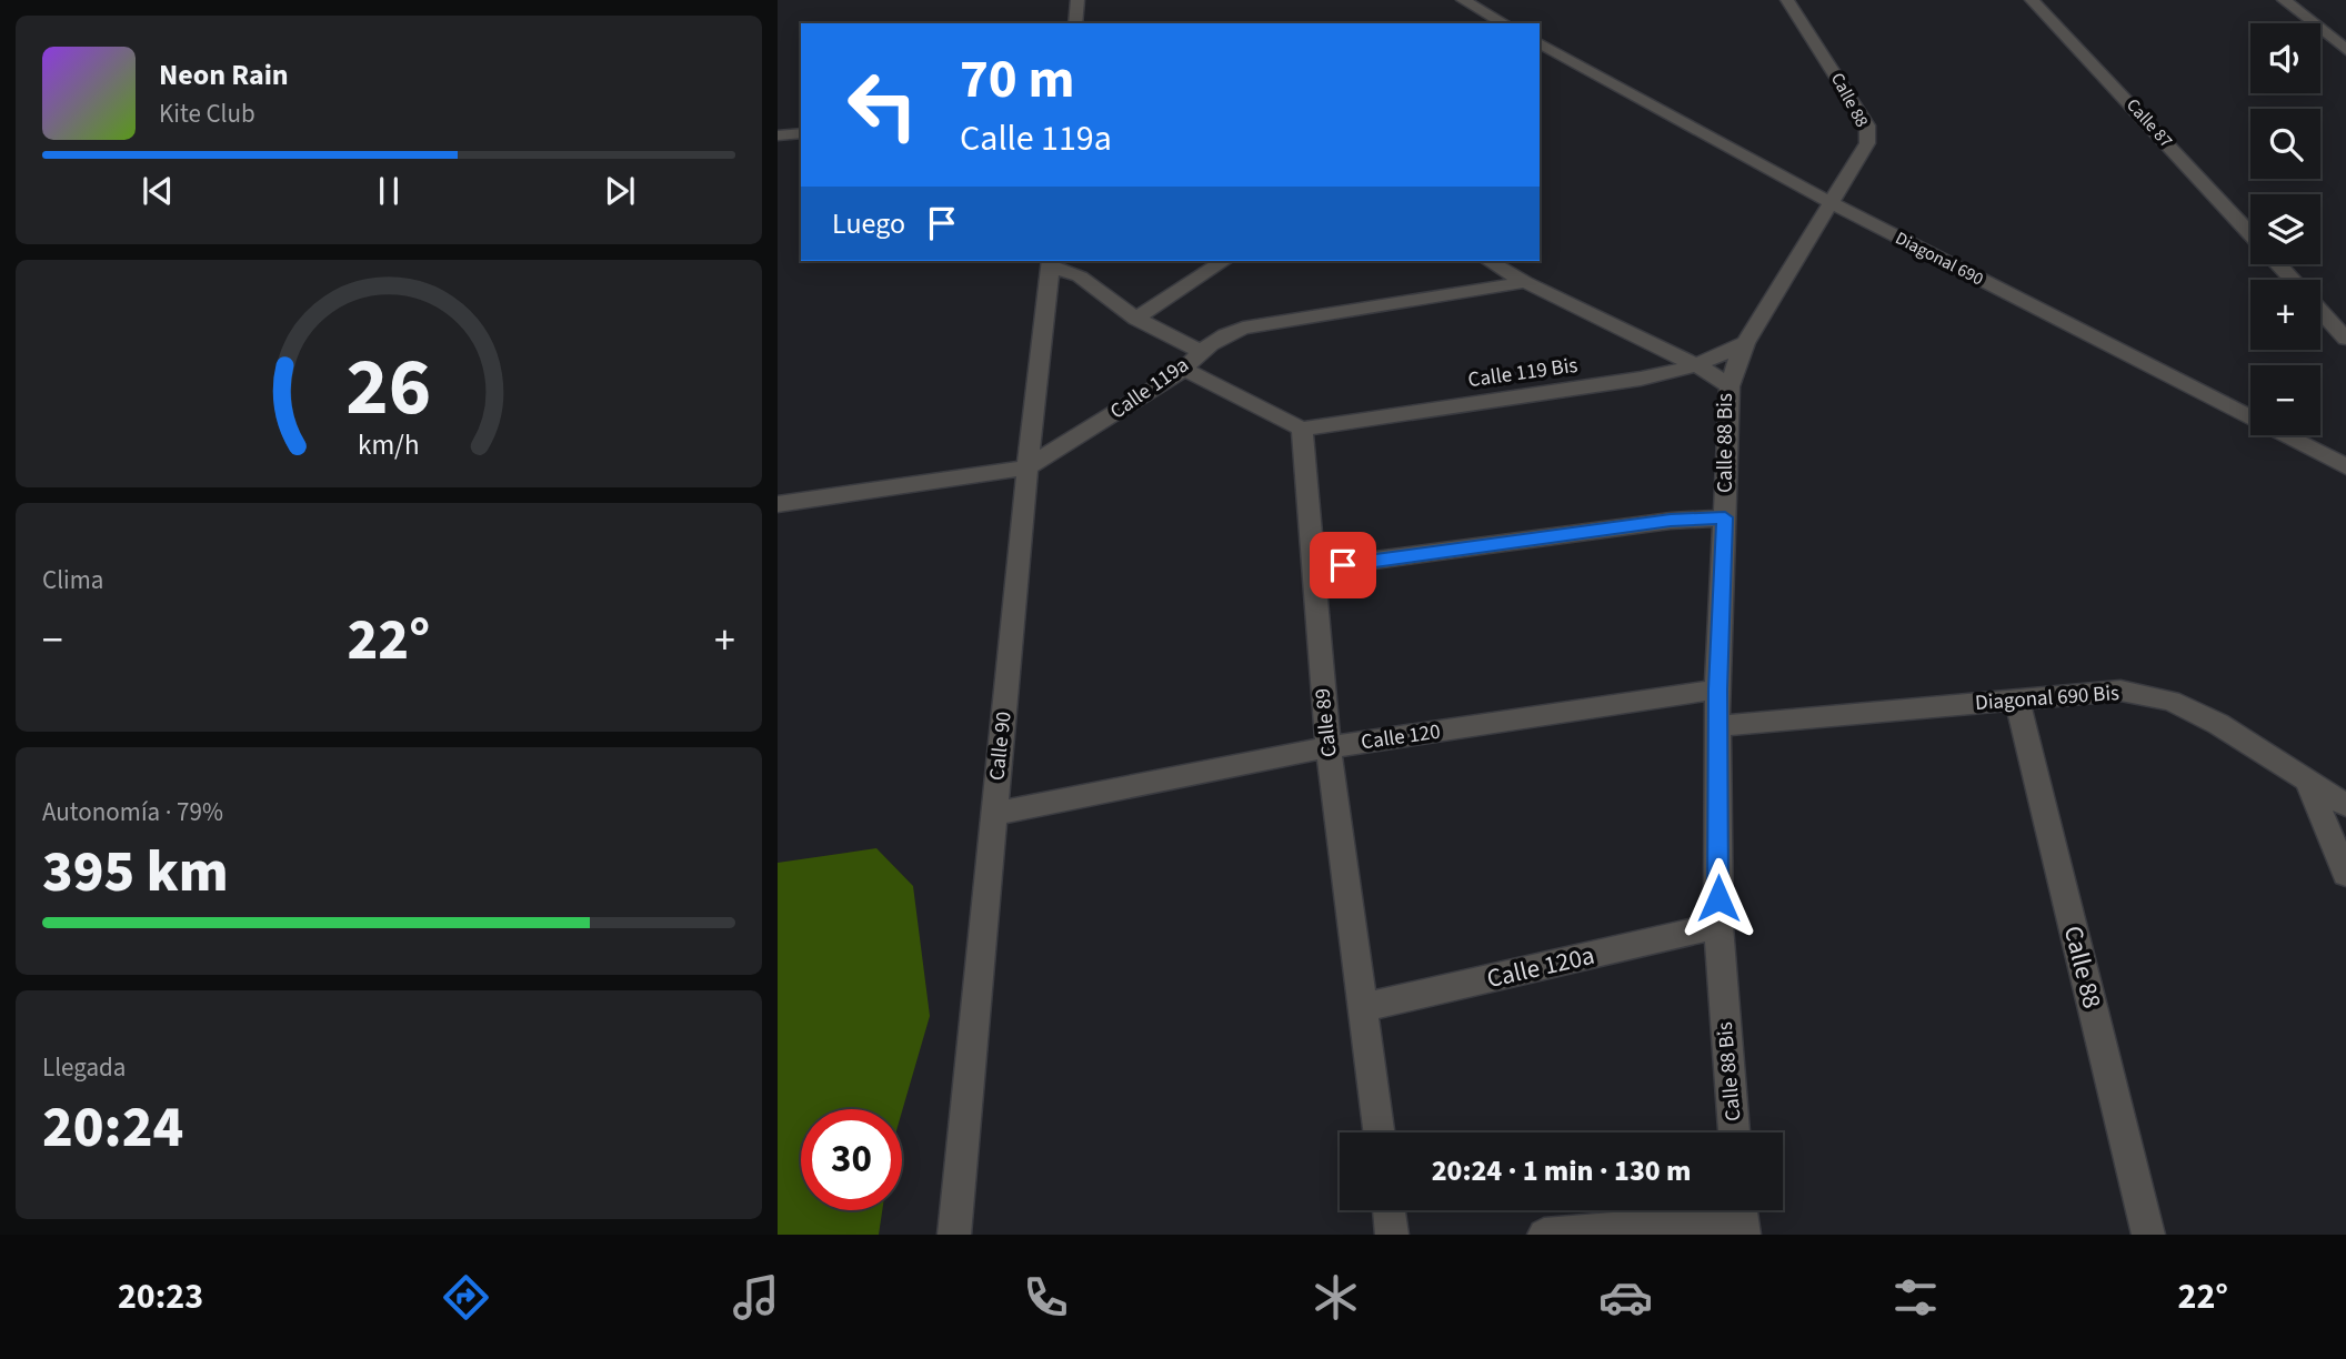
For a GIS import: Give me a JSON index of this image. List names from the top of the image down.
{
  "streets": {
    "street": [
      "Calle 88",
      "Calle 87",
      "Diagonal 690",
      "Calle 119 Bis",
      "Calle 119a",
      "Calle 88 Bis",
      "Diagonal 690 Bis",
      "Calle 89",
      "Calle 120",
      "Calle 90",
      "Calle 120a"
    ]
  },
  "crossings": [
    ["Calle 88", "Diagonal 690"],
    ["Calle 88", "Diagonal 690 Bis"],
    ["Calle 119 Bis", "Calle 88 Bis"],
    ["Calle 119 Bis", "Calle 89"],
    ["Calle 119a", "Calle 88 Bis"],
    ["Calle 119a", "Calle 90"],
    ["Calle 88 Bis", "Diagonal 690 Bis"],
    ["Calle 88 Bis", "Calle 120"],
    ["Calle 88 Bis", "Calle 120a"],
    ["Calle 89", "Calle 120"],
    ["Calle 89", "Calle 120a"],
    ["Calle 120", "Calle 90"]
  ],
  "page": {
    "map_buttons": ["+", "−"],
    "turn": ["70 m", "Calle 119a"],
    "song": ["Neon Rain", "Kite Club"],
    "then": "Luego",
    "tile": [
      "Clima",
      ["Autonomía · 79%", "395 km"],
      ["Llegada", "20:24"]
    ],
    "heat": ["−", "22°", "+"],
    "limit": "30",
    "trip": "20:24 · 1 min · 130 m",
    "tabs": ["20:23", "22°"],
    "gauge": ["26", "km/h"]
  }
}
